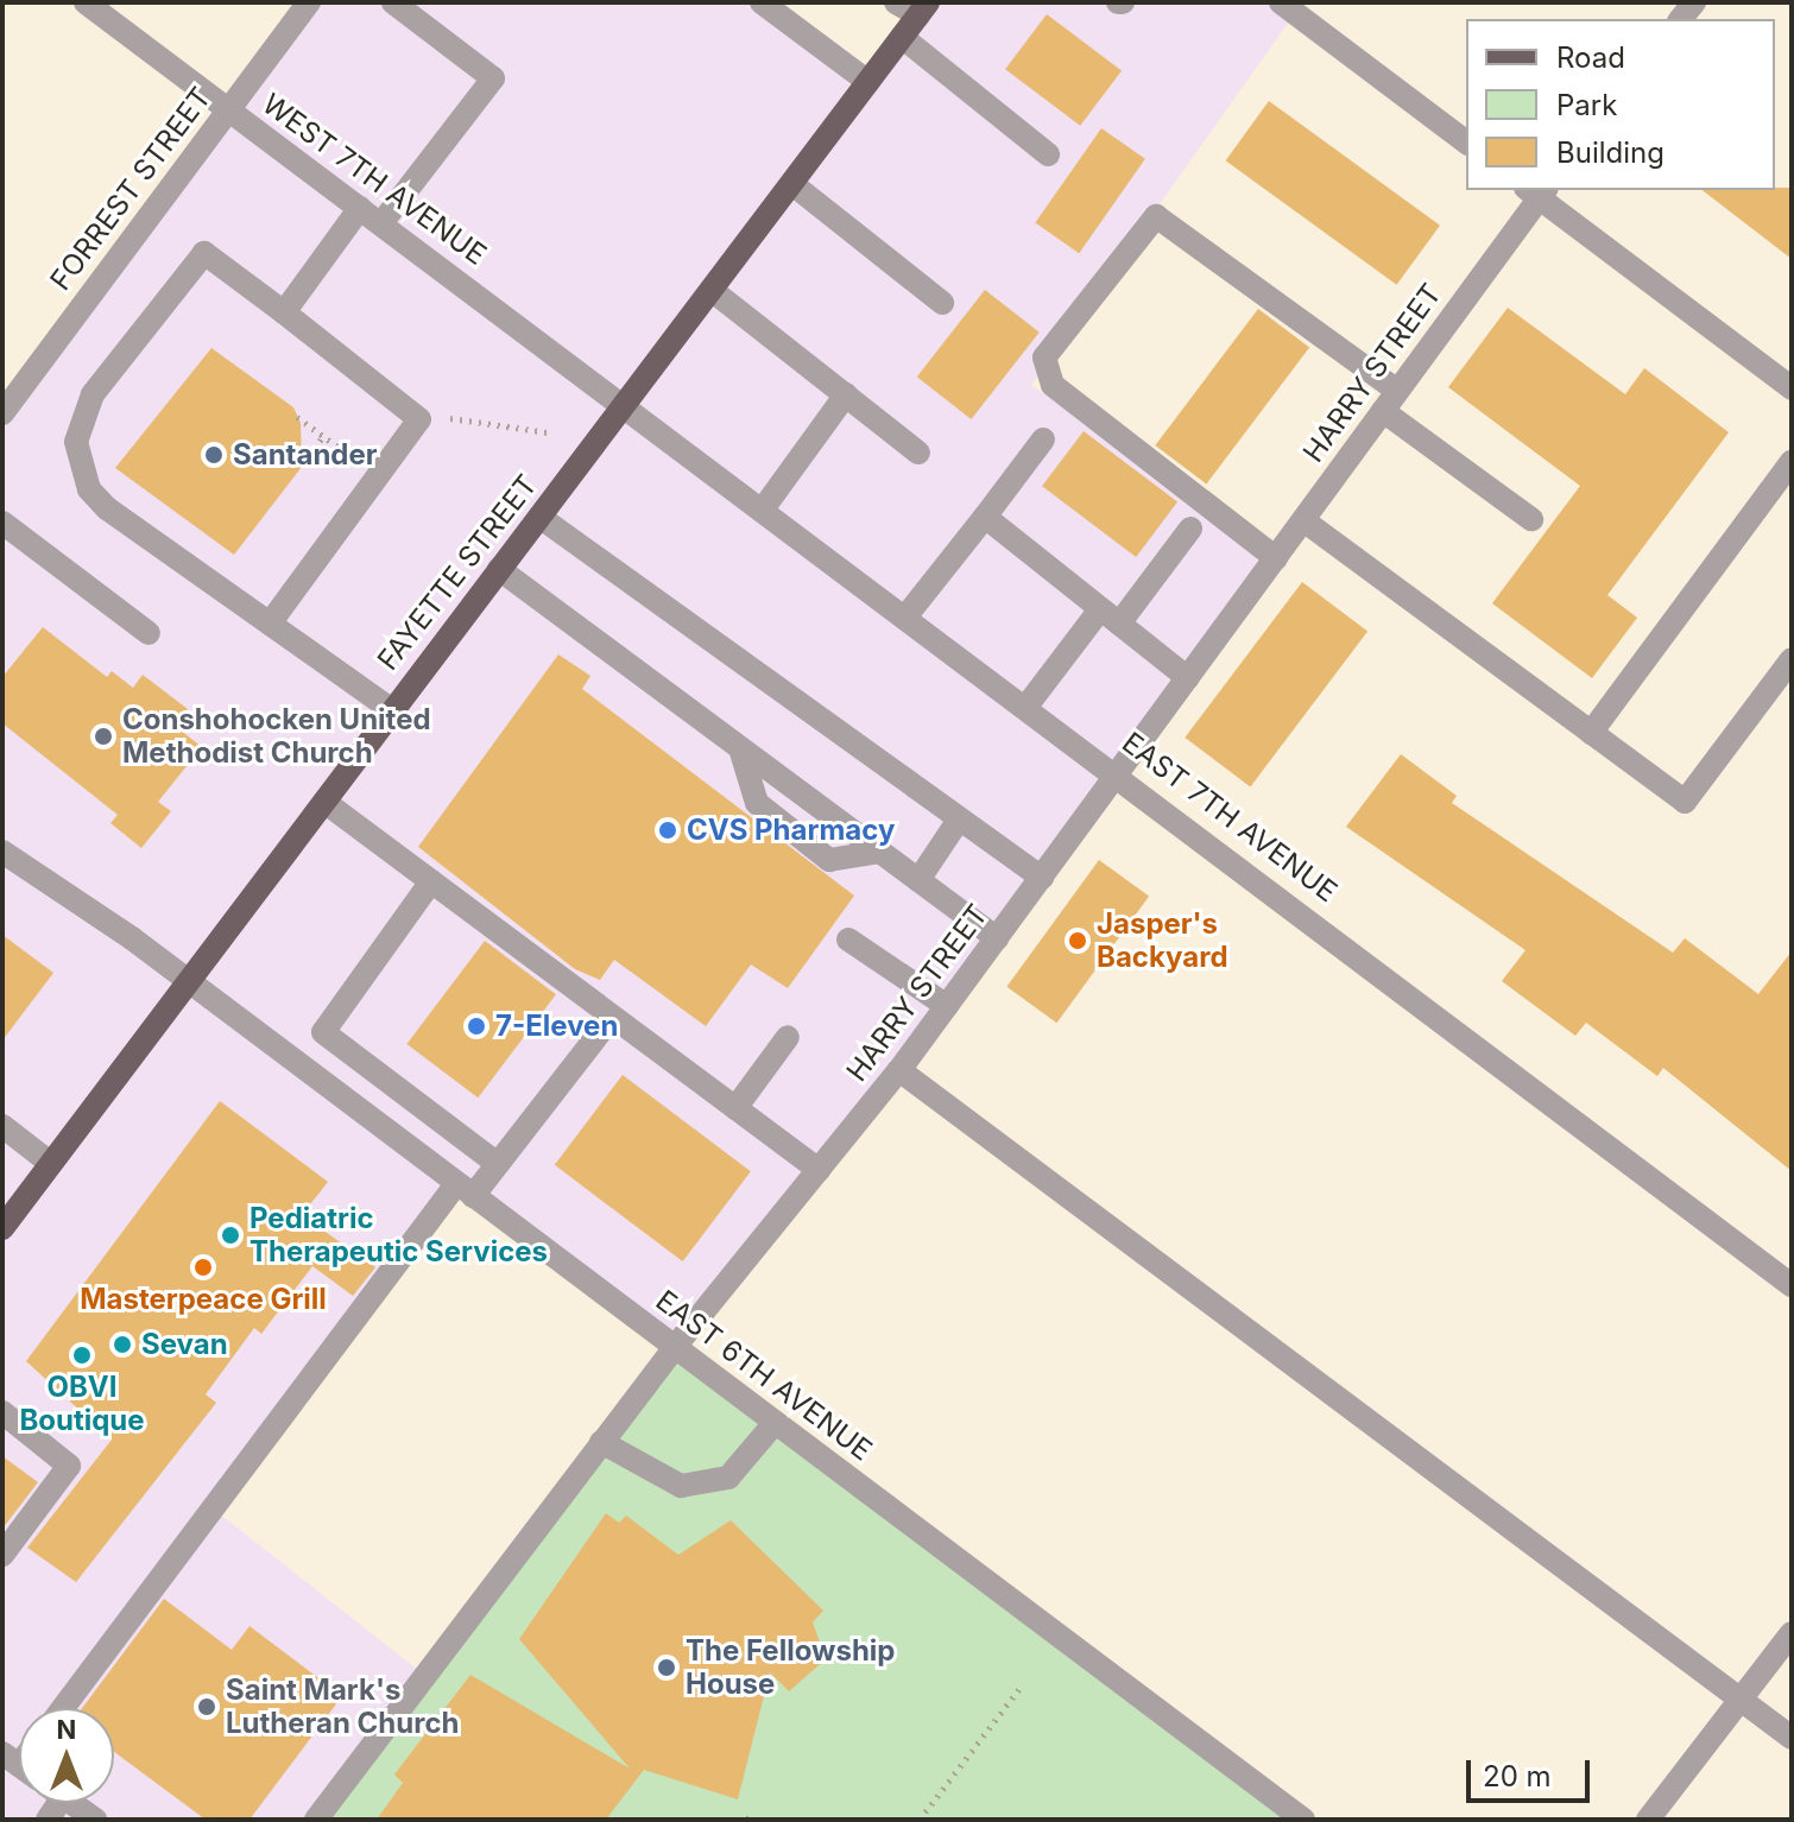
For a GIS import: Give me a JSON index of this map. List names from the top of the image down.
{
  "streets": {
    "main road": ["FAYETTE STREET"],
    "street": [
      "WEST 7TH AVENUE",
      "FORREST STREET",
      "HARRY STREET",
      "EAST 7TH AVENUE",
      "EAST 6TH AVENUE"
    ]
  },
  "crossings": [
    ["WEST 7TH AVENUE", "FORREST STREET"],
    ["WEST 7TH AVENUE", "FAYETTE STREET"],
    ["WEST 7TH AVENUE", "EAST 7TH AVENUE"],
    ["HARRY STREET", "EAST 7TH AVENUE"],
    ["HARRY STREET", "EAST 6TH AVENUE"],
    ["FAYETTE STREET", "EAST 7TH AVENUE"],
    ["FAYETTE STREET", "EAST 6TH AVENUE"]
  ],
  "places": [
    "Santander",
    "Conshohocken United Methodist Church",
    "CVS Pharmacy",
    "Jasper's Backyard",
    "7-Eleven",
    "Pediatric Therapeutic Services",
    "Masterpeace Grill",
    "Sevan",
    "OBVI Boutique",
    "The Fellowship House",
    "Saint Mark's Lutheran Church"
  ],
  "legend": ["Road", "Park", "Building"],
  "scale_bar": "20 m",
  "north": "top"
}
